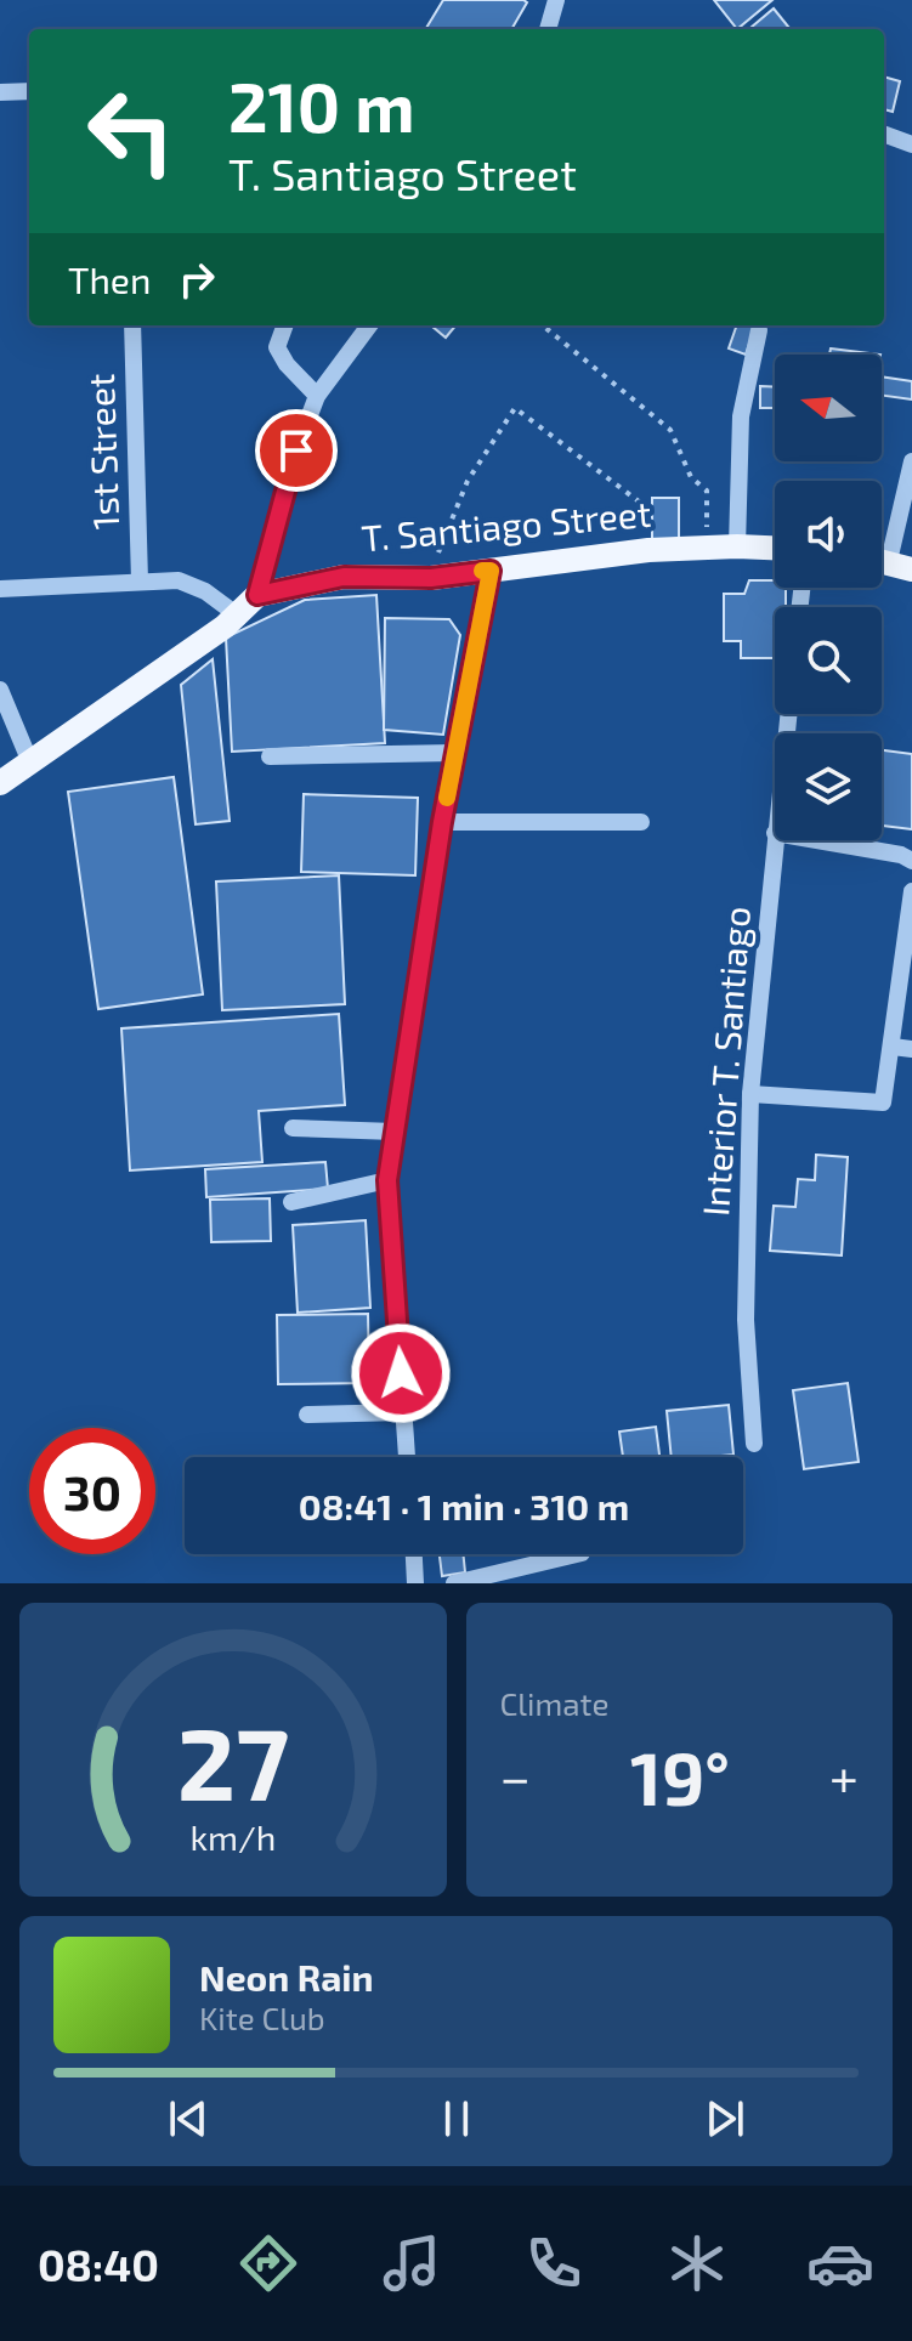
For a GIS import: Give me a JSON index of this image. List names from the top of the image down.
{
  "streets": {
    "main road": ["T. Santiago Street"],
    "street": ["1st Street", "Interior T. Santiago"]
  },
  "north": "left",
  "page": {
    "turn": ["210 m", "T. Santiago Street"],
    "then": "Then",
    "limit": "30",
    "trip": "08:41 · 1 min · 310 m",
    "tile": "Climate",
    "heat": ["−", "19°", "+"],
    "song": ["Neon Rain", "Kite Club"],
    "tabs": "08:40",
    "gauge": ["27", "km/h"]
  }
}
